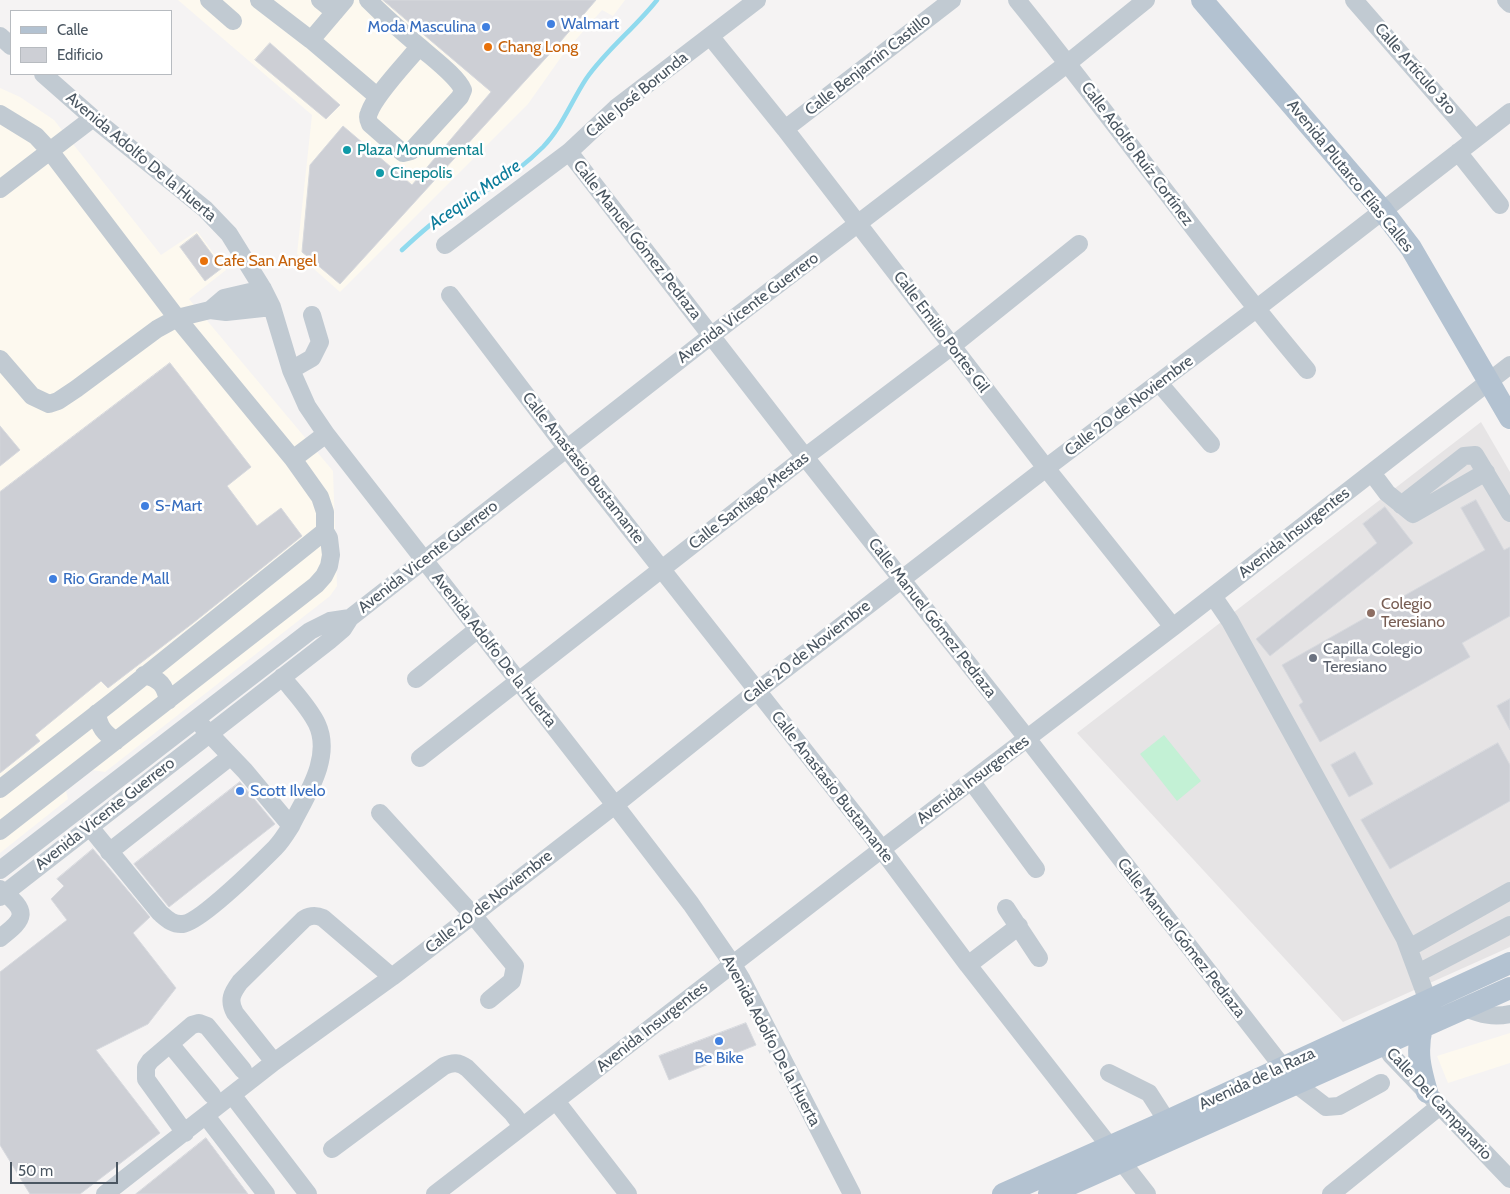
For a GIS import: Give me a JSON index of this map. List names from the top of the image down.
{
  "streets": {
    "main road": ["Avenida Plutarco Elías Calles", "Avenida de la Raza"],
    "street": [
      "Calle Benjamín Castillo",
      "Calle Artículo 3ro",
      "Calle José Borunda",
      "Calle Adolfo Ruíz Cortínez",
      "Avenida Adolfo De la Huerta",
      "Calle Manuel Gómez Pedraza",
      "Avenida Vicente Guerrero",
      "Calle Emilio Portes Gil",
      "Calle 20 de Noviembre",
      "Calle Anastasio Bustamante",
      "Calle Santiago Mestas",
      "Avenida Insurgentes",
      "Calle Del Campanario"
    ]
  },
  "crossings": [
    ["Calle Benjamín Castillo", "Calle Emilio Portes Gil"],
    ["Calle Artículo 3ro", "Calle 20 de Noviembre"],
    ["Calle José Borunda", "Calle Manuel Gómez Pedraza"],
    ["Calle José Borunda", "Calle Emilio Portes Gil"],
    ["Calle Adolfo Ruíz Cortínez", "Avenida Vicente Guerrero"],
    ["Calle Adolfo Ruíz Cortínez", "Calle 20 de Noviembre"],
    ["Avenida Adolfo De la Huerta", "Avenida Vicente Guerrero"],
    ["Avenida Adolfo De la Huerta", "Calle 20 de Noviembre"],
    ["Avenida Adolfo De la Huerta", "Calle Santiago Mestas"],
    ["Avenida Adolfo De la Huerta", "Avenida Insurgentes"],
    ["Avenida Plutarco Elías Calles", "Calle 20 de Noviembre"],
    ["Avenida Plutarco Elías Calles", "Avenida Insurgentes"],
    ["Calle Manuel Gómez Pedraza", "Avenida Vicente Guerrero"],
    ["Calle Manuel Gómez Pedraza", "Calle 20 de Noviembre"],
    ["Calle Manuel Gómez Pedraza", "Calle Santiago Mestas"],
    ["Calle Manuel Gómez Pedraza", "Avenida Insurgentes"],
    ["Calle Manuel Gómez Pedraza", "Avenida de la Raza"],
    ["Avenida Vicente Guerrero", "Calle Emilio Portes Gil"],
    ["Avenida Vicente Guerrero", "Calle Anastasio Bustamante"],
    ["Calle Emilio Portes Gil", "Calle 20 de Noviembre"],
    ["Calle Emilio Portes Gil", "Calle Santiago Mestas"],
    ["Calle Emilio Portes Gil", "Avenida Insurgentes"],
    ["Calle 20 de Noviembre", "Calle Anastasio Bustamante"],
    ["Calle Anastasio Bustamante", "Calle Santiago Mestas"],
    ["Calle Anastasio Bustamante", "Avenida Insurgentes"],
    ["Calle Anastasio Bustamante", "Avenida de la Raza"],
    ["Avenida de la Raza", "Calle Del Campanario"]
  ],
  "water": ["Acequia Madre"],
  "places": [
    "Walmart",
    "Moda Masculina",
    "Chang Long",
    "Plaza Monumental",
    "Cinepolis",
    "Cafe San Angel",
    "S-Mart",
    "Rio Grande Mall",
    "Colegio Teresiano",
    "Capilla Colegio Teresiano",
    "Scott Ilvelo",
    "Be Bike"
  ],
  "legend": ["Calle", "Edificio"],
  "scale_bar": "50 m"
}
